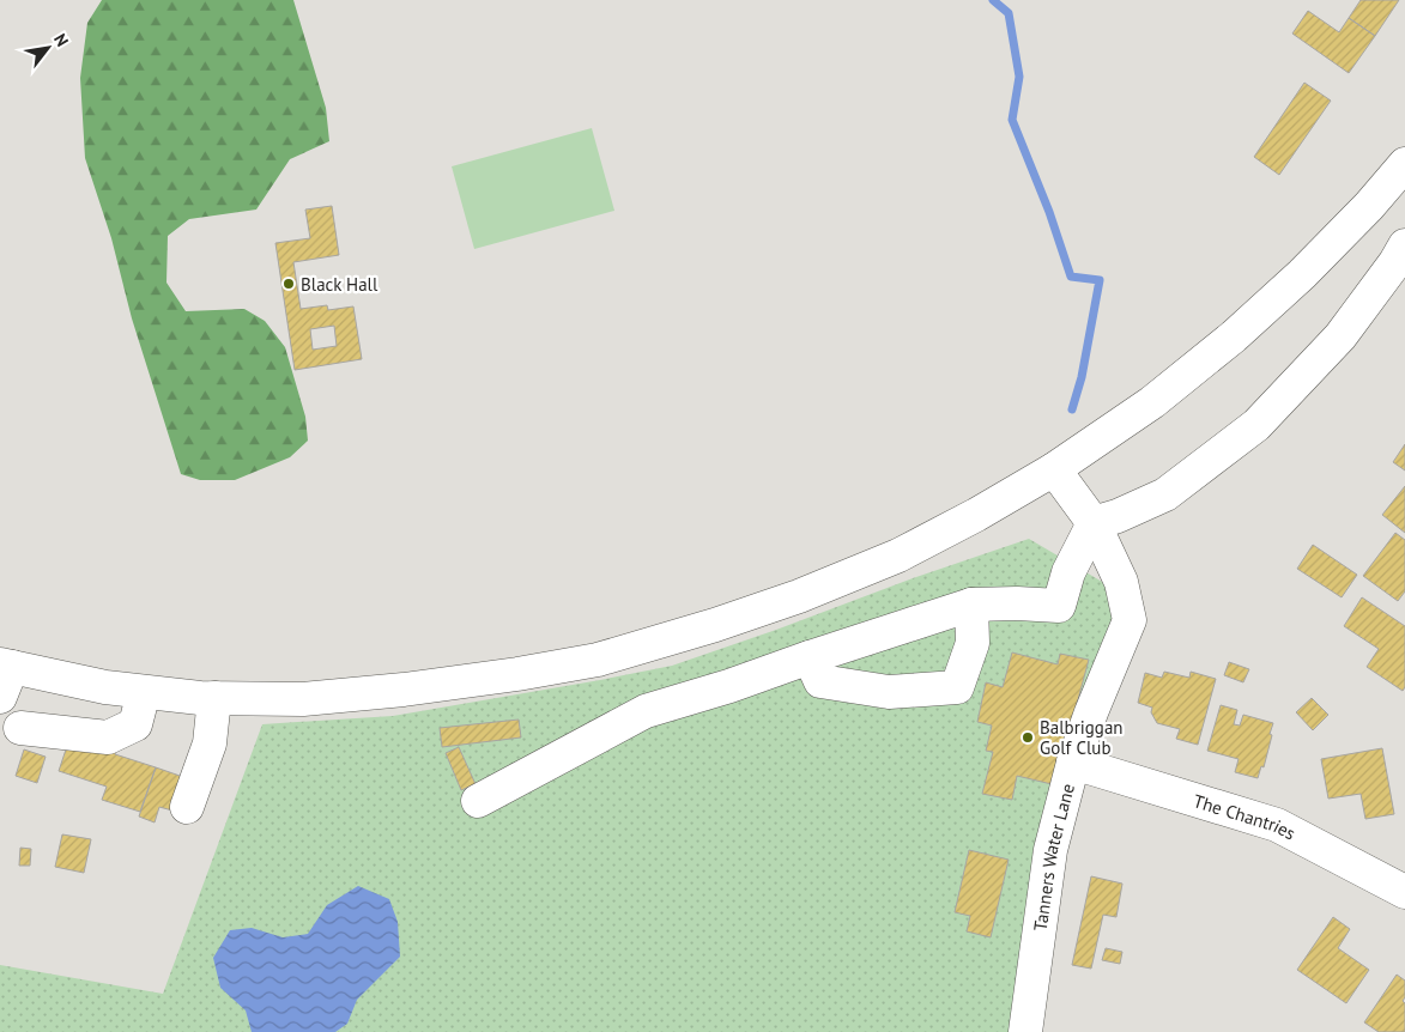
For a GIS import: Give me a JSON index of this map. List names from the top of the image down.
{
  "streets": {
    "main road": ["The Chantries", "Tanners Water Lane"]
  },
  "crossings": [
    ["The Chantries", "Tanners Water Lane"]
  ],
  "places": ["Black Hall", "Balbriggan Golf Club"],
  "north": "top right"
}
